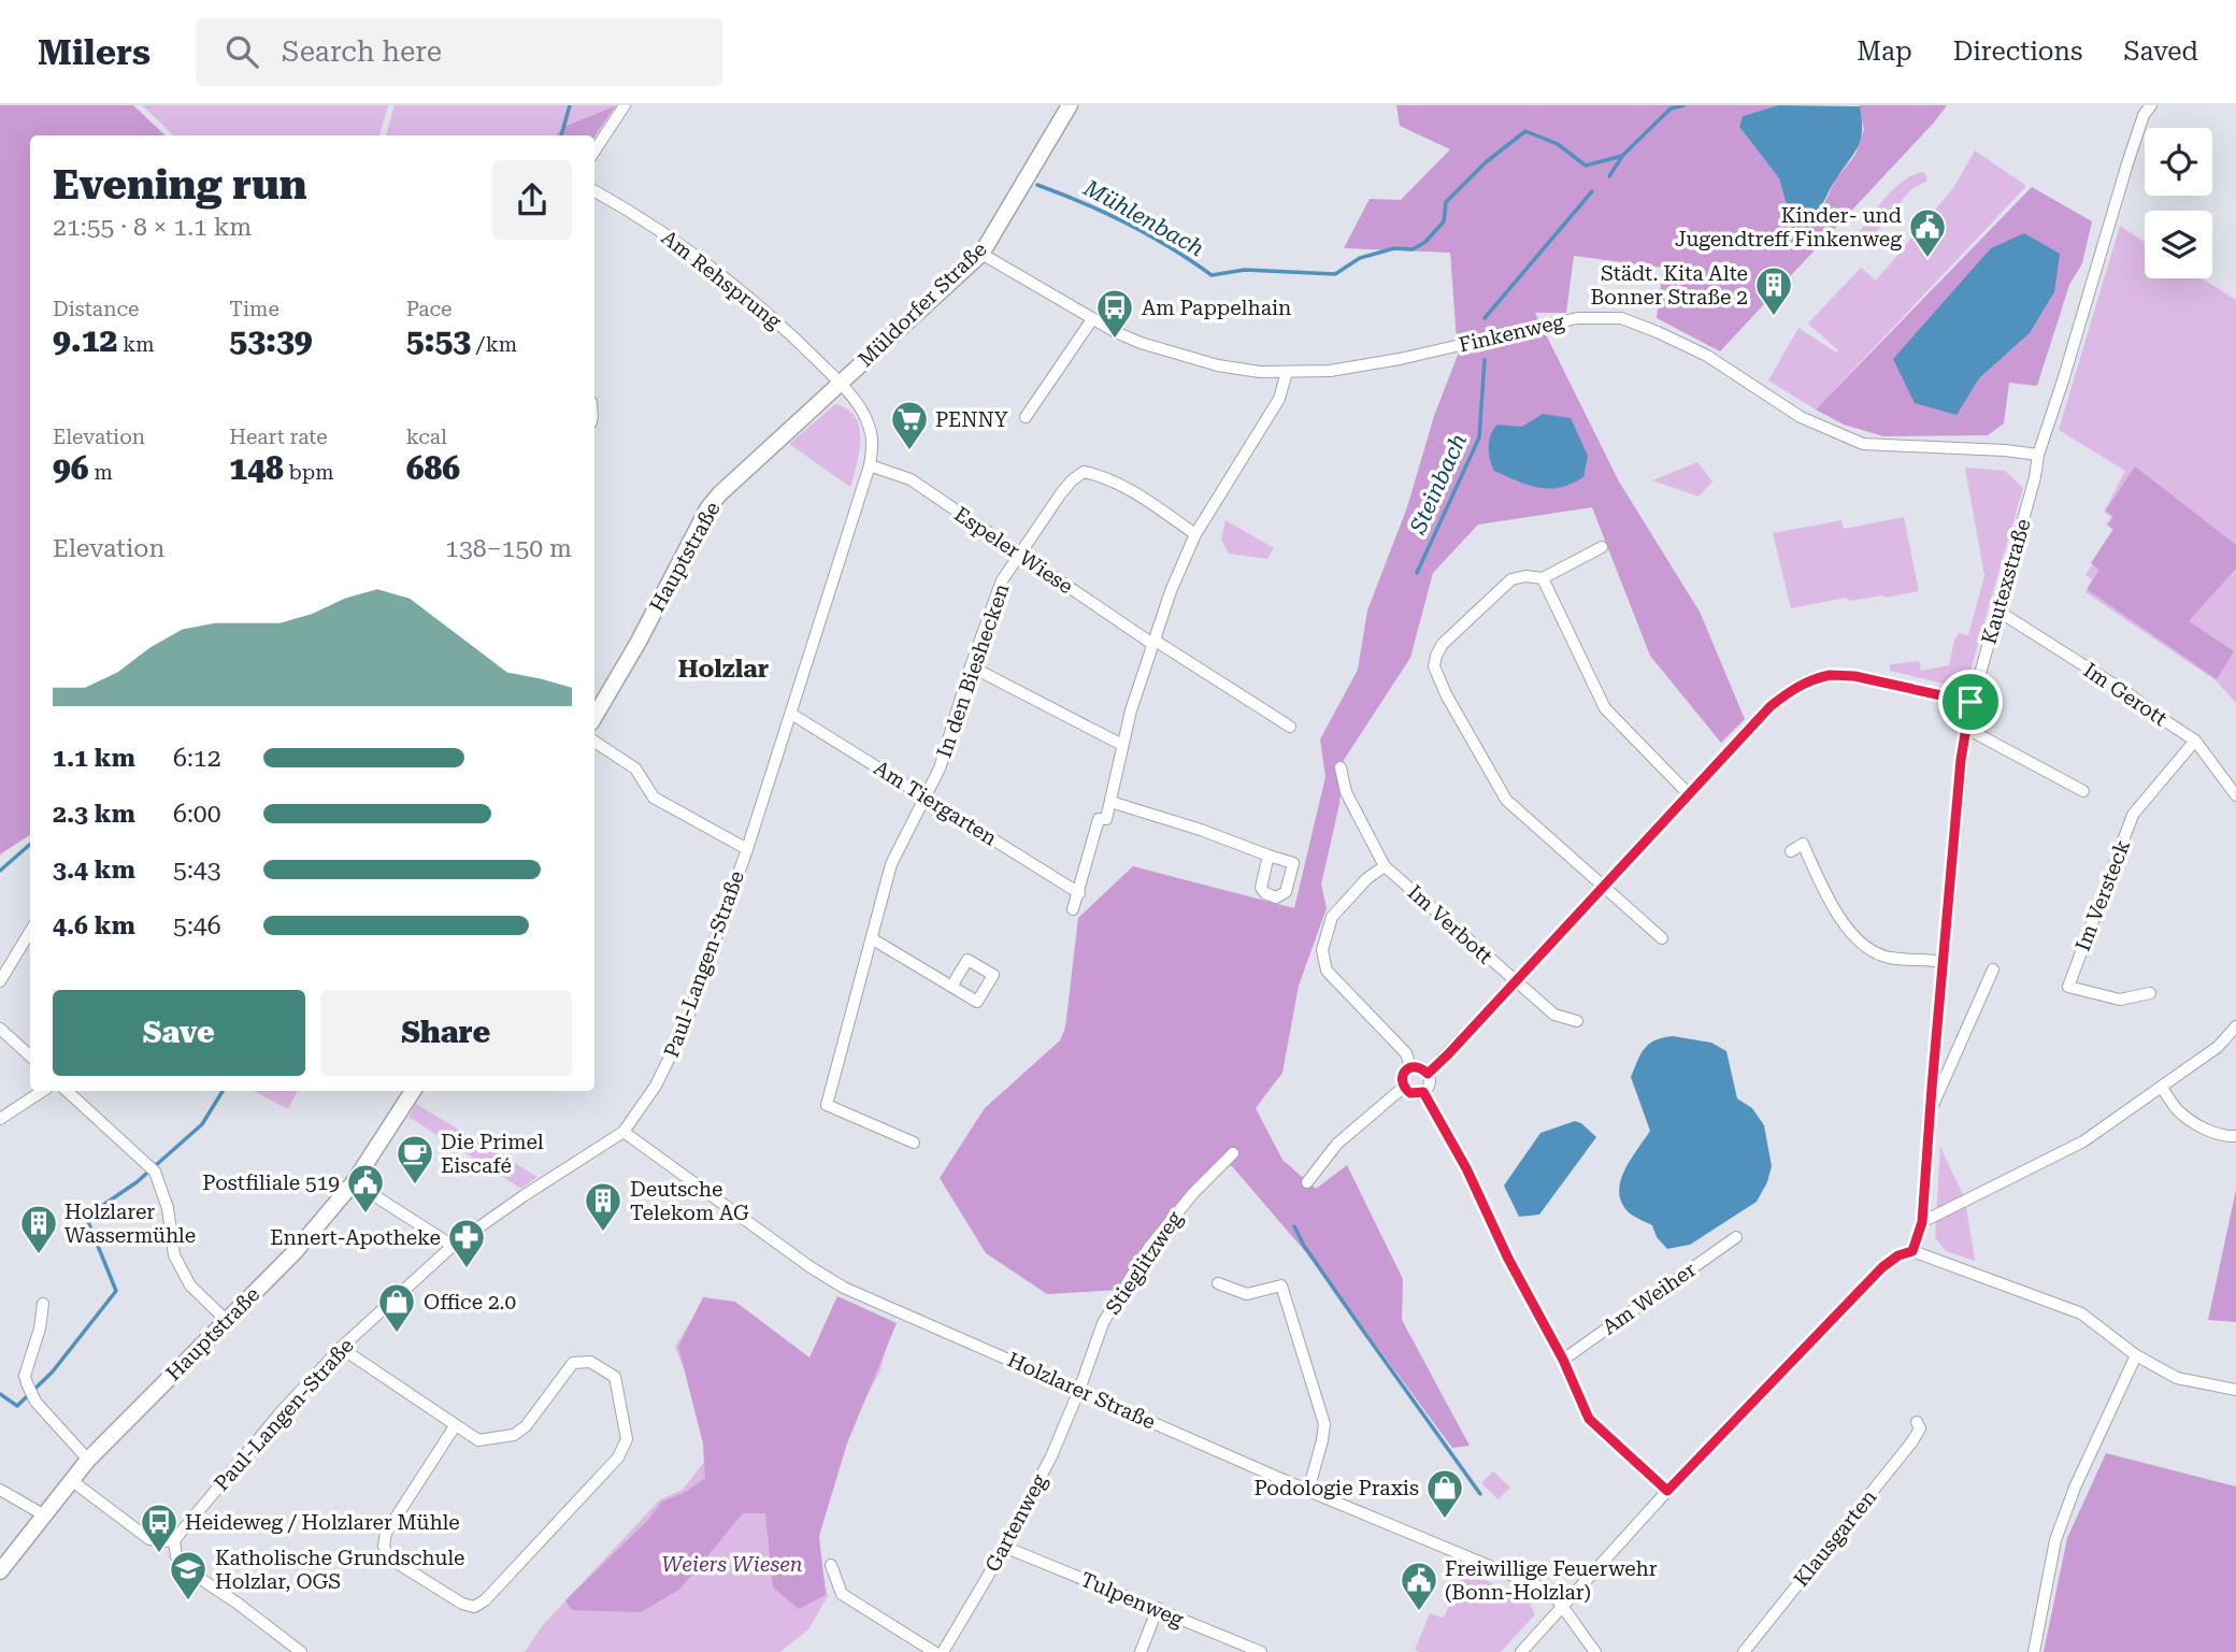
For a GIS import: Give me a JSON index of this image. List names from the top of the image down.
{
  "streets": {
    "main road": ["Müldorfer Straße", "Hauptstraße"],
    "street": [
      "Am Rehsprung",
      "Finkenweg",
      "Espeler Wiese",
      "Kautexstraße",
      "In den Bieshecken",
      "Im Gerott",
      "Am Tiergarten",
      "Im Versteck",
      "Im Verbott",
      "Paul-Langen-Straße",
      "Stieglitzweg",
      "Am Weiher",
      "Holzlarer Straße",
      "Gartenweg",
      "Klausgarten",
      "Tulpenweg"
    ]
  },
  "crossings": [
    ["Am Rehsprung", "Müldorfer Straße"],
    ["Am Rehsprung", "Hauptstraße"],
    ["Am Rehsprung", "Paul-Langen-Straße"],
    ["Müldorfer Straße", "Finkenweg"],
    ["Müldorfer Straße", "Hauptstraße"],
    ["Müldorfer Straße", "Paul-Langen-Straße"],
    ["Finkenweg", "Kautexstraße"],
    ["Espeler Wiese", "In den Bieshecken"],
    ["Espeler Wiese", "Paul-Langen-Straße"],
    ["Hauptstraße", "Paul-Langen-Straße"],
    ["Kautexstraße", "Im Gerott"],
    ["In den Bieshecken", "Am Tiergarten"],
    ["Im Gerott", "Im Versteck"],
    ["Am Tiergarten", "Paul-Langen-Straße"],
    ["Paul-Langen-Straße", "Holzlarer Straße"],
    ["Stieglitzweg", "Holzlarer Straße"],
    ["Stieglitzweg", "Gartenweg"],
    ["Holzlarer Straße", "Gartenweg"],
    ["Gartenweg", "Tulpenweg"]
  ],
  "districts": ["Holzlar"],
  "water": ["Mühlenbach", "Steinbach"],
  "parks": ["Weiers Wiesen"],
  "places": {
    "public building": ["Kinder- und Jugendtreff Finkenweg", "Postfiliale 519", "Freiwillige Feuerwehr (Bonn-Holzlar)"],
    "building": ["Städt. Kita Alte Bonner Straße 2", "Deutsche Telekom AG", "Holzlarer Wassermühle"],
    "bus stop": ["Am Pappelhain", "Heideweg / Holzlarer Mühle"],
    "supermarket": ["PENNY"],
    "cafe": ["Die Primel Eiscafé"],
    "pharmacy": ["Ennert-Apotheke"],
    "shop": ["Office 2.0", "Podologie Praxis"],
    "school or university": ["Katholische Grundschule Holzlar, OGS"]
  },
  "page": {
    "header": "Milers",
    "search": "Search here",
    "nav": ["Map", "Directions", "Saved"],
    "heading": ["Evening run", "21:55 · 8 × 1.1 km"],
    "stats": [
      ["Distance", "9.12 km"],
      ["Time", "53:39"],
      ["Pace", "5:53 /km"],
      ["Elevation", "96 m"],
      ["Heart rate", "148 bpm"],
      ["kcal", "686"]
    ],
    "chart": ["Elevation", "138–150 m"],
    "list": [
      {
        "name": "1.1 km",
        "note": "6:12"
      },
      {
        "name": "2.3 km",
        "note": "6:00"
      },
      {
        "name": "3.4 km",
        "note": "5:43"
      },
      {
        "name": "4.6 km",
        "note": "5:46"
      }
    ],
    "buttons": ["Save", "Share"]
  }
}
